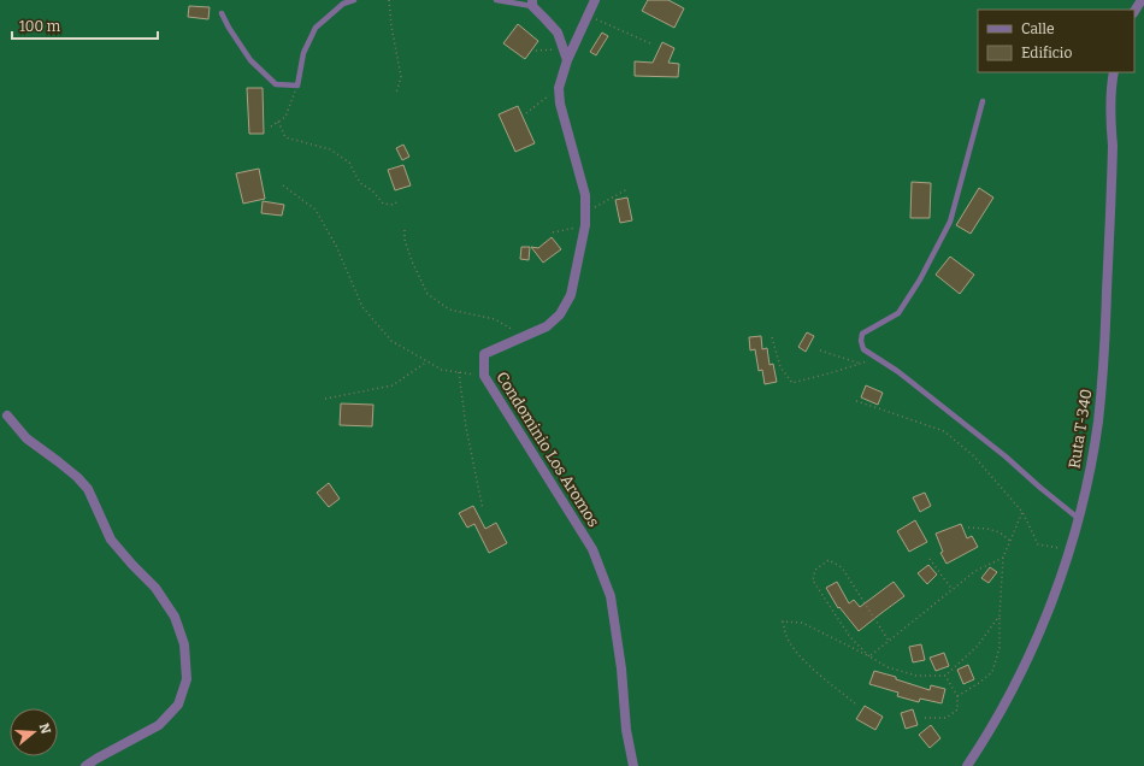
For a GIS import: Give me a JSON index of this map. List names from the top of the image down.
{
  "streets": {
    "street": ["Ruta T-340", "Condominio Los Aromos"]
  },
  "legend": ["Calle", "Edificio"],
  "scale_bar": "100 m",
  "north": "right"
}
